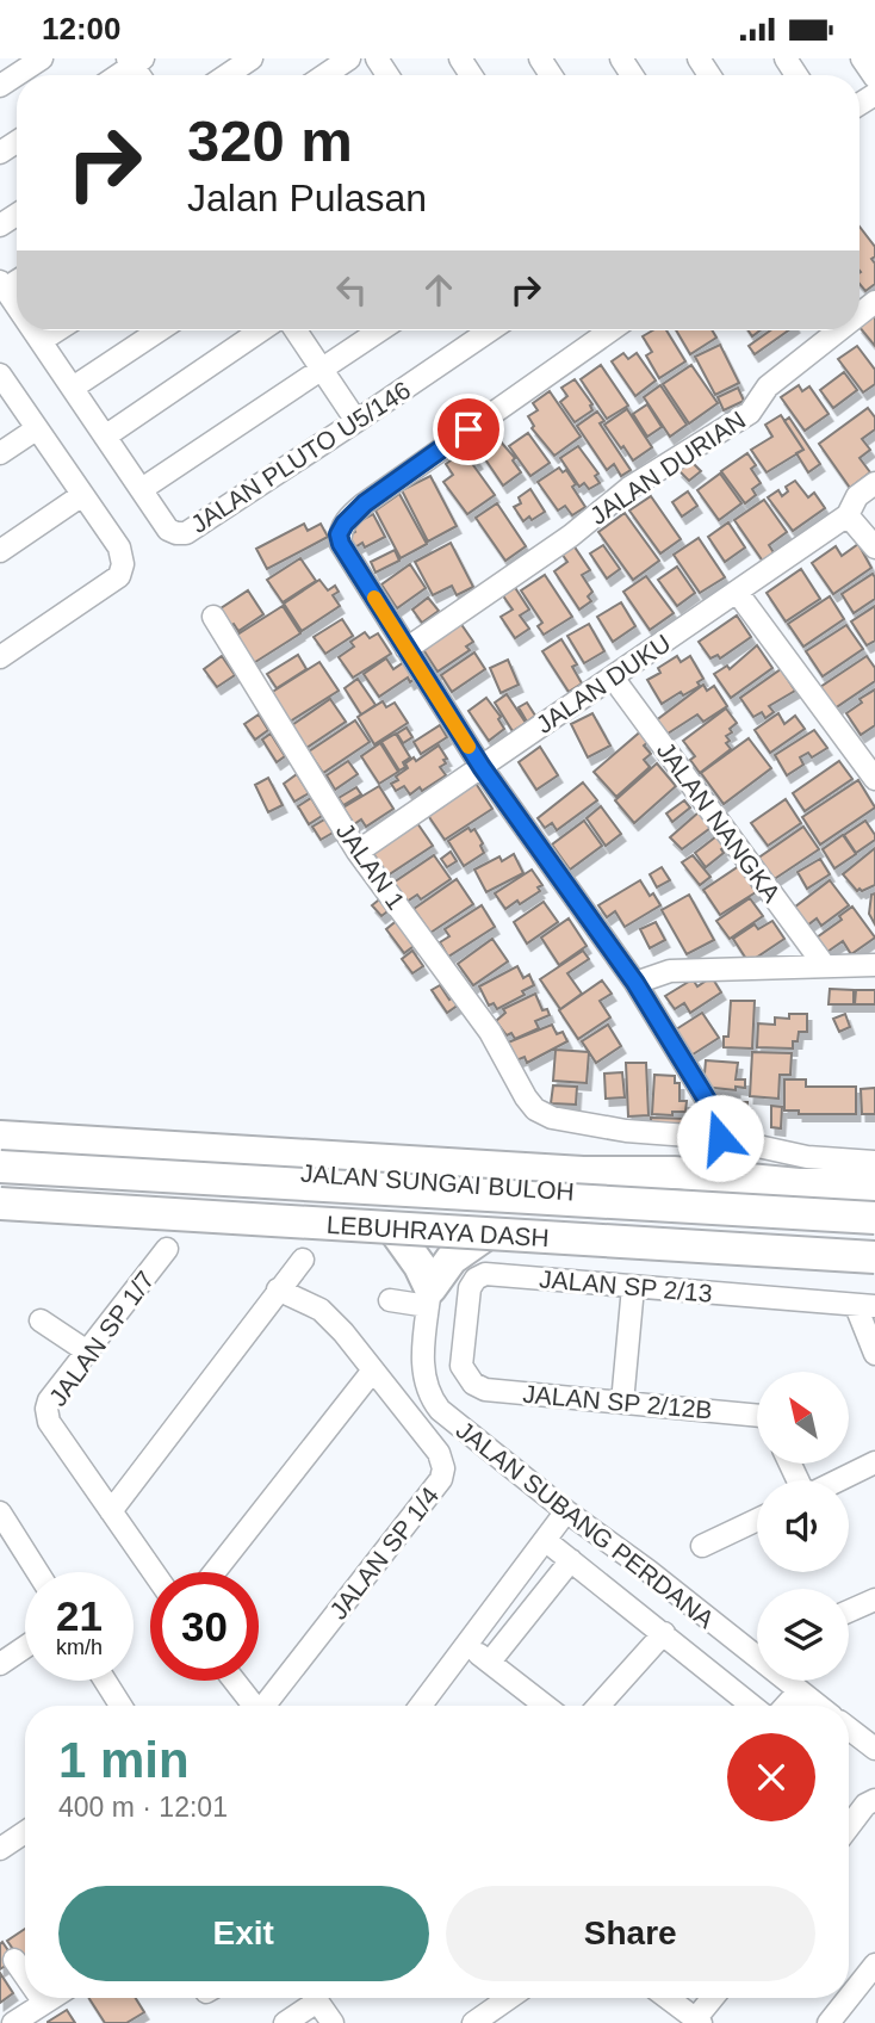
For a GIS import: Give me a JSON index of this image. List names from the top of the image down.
{
  "streets": {
    "highway": ["JALAN SUNGAI BULOH", "LEBUHRAYA DASH"],
    "street": [
      "JALAN PLUTO U5/146",
      "JALAN DURIAN",
      "JALAN DUKU",
      "JALAN NANGKA",
      "JALAN 1",
      "JALAN SP 2/13",
      "JALAN SP 1/7",
      "JALAN SP 2/12B",
      "JALAN SUBANG PERDANA",
      "JALAN SP 1/4"
    ]
  },
  "crossings": [
    ["JALAN DUKU", "JALAN NANGKA"],
    ["JALAN DUKU", "JALAN 1"],
    ["JALAN SUNGAI BULOH", "LEBUHRAYA DASH"],
    ["JALAN SP 2/13", "JALAN SP 2/12B"]
  ],
  "north": "top left",
  "page": {
    "status": "12:00",
    "turn": ["320 m", "Jalan Pulasan"],
    "speed": "21 km/h",
    "limit": "30",
    "heading": ["1 min", "400 m · 12:01"],
    "buttons": ["Exit", "Share"]
  }
}
